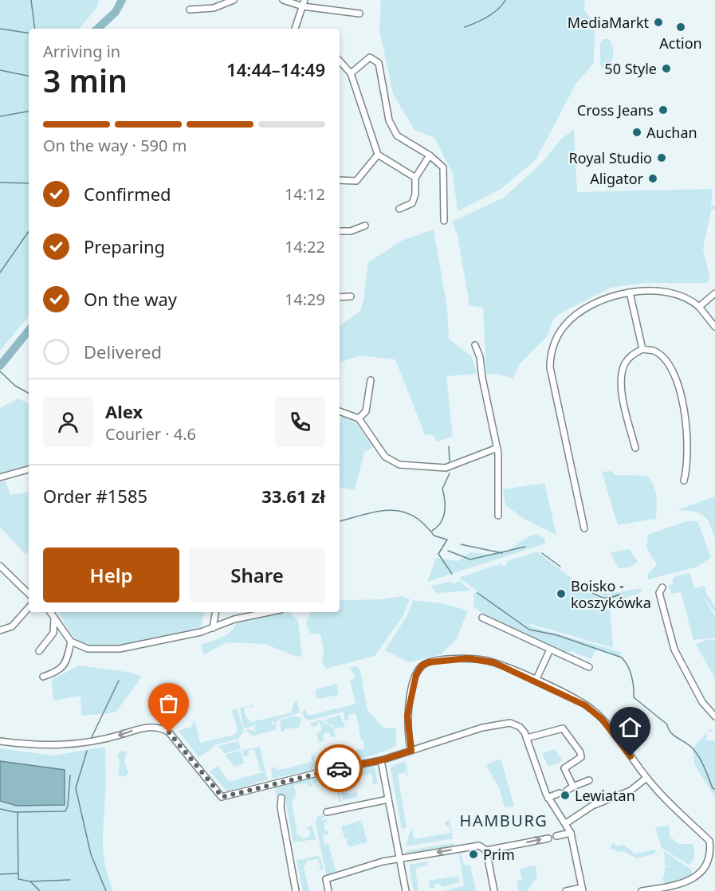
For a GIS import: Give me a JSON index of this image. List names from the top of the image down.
{
  "districts": ["HAMBURG"],
  "places": [
    "MediaMarkt",
    "Action",
    "50 Style",
    "Cross Jeans",
    "Auchan",
    "Royal Studio",
    "Aligator",
    "Boisko - koszykówka",
    "Lewiatan",
    "Prim"
  ],
  "page": {
    "heading": ["3 min", "Arriving in", "14:44–14:49"],
    "panel": [
      "Alex",
      "Courier · 4.6",
      "Order #1585",
      "33.61 zł"
    ],
    "bar": "On the way · 590 m",
    "list": [
      ["Confirmed", "14:12"],
      ["Preparing", "14:22"],
      ["On the way", "14:29"],
      "Delivered"
    ],
    "buttons": ["Help", "Share"]
  }
}
